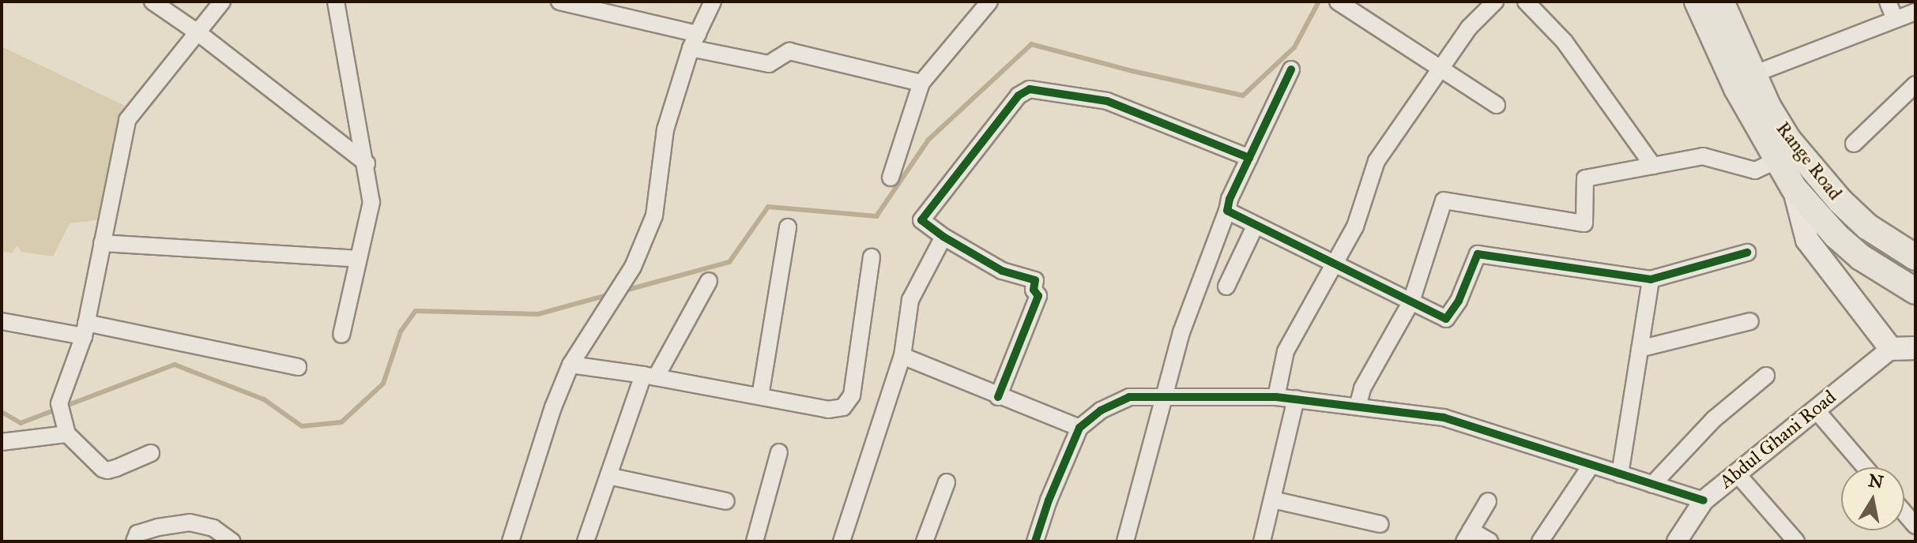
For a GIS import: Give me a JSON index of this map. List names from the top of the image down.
{
  "streets": {
    "main road": ["Range Road"],
    "street": ["Abdul Ghani Road"]
  },
  "north": "top"
}
